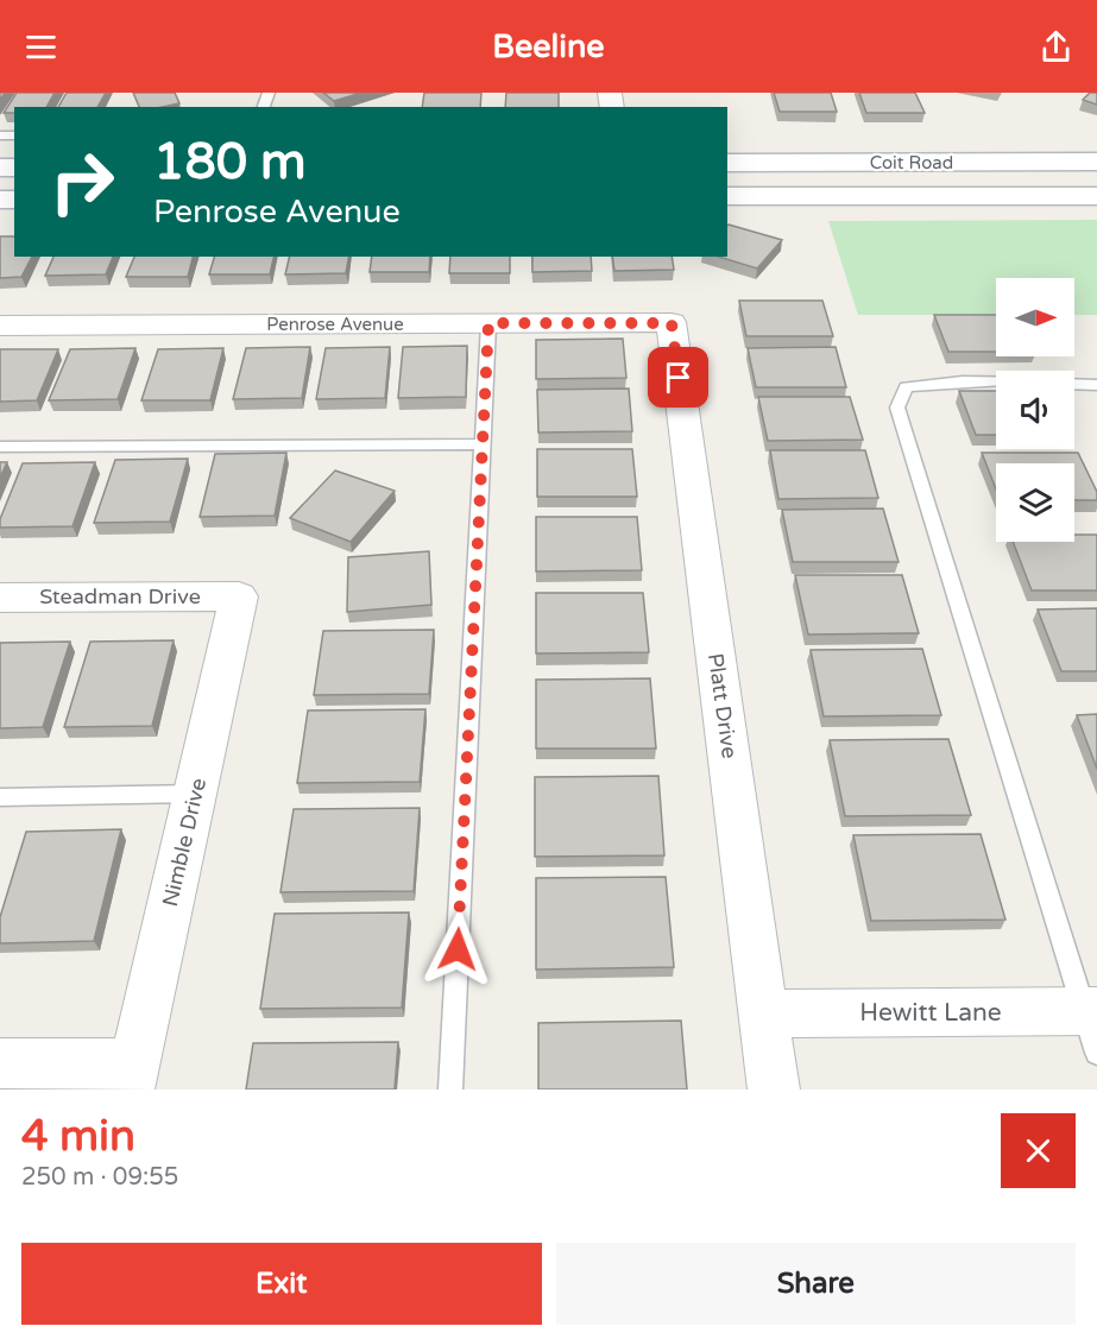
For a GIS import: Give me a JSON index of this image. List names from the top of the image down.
{
  "streets": {
    "main road": ["Coit Road"],
    "street": [
      "Penrose Avenue",
      "Steadman Drive",
      "Platt Drive",
      "Nimble Drive",
      "Hewitt Lane"
    ]
  },
  "crossings": [
    ["Penrose Avenue", "Platt Drive"],
    ["Steadman Drive", "Nimble Drive"],
    ["Platt Drive", "Hewitt Lane"]
  ],
  "north": "right",
  "page": {
    "header": "Beeline",
    "turn": ["180 m", "Penrose Avenue"],
    "heading": ["4 min", "250 m · 09:55"],
    "buttons": ["Exit", "Share"]
  }
}
